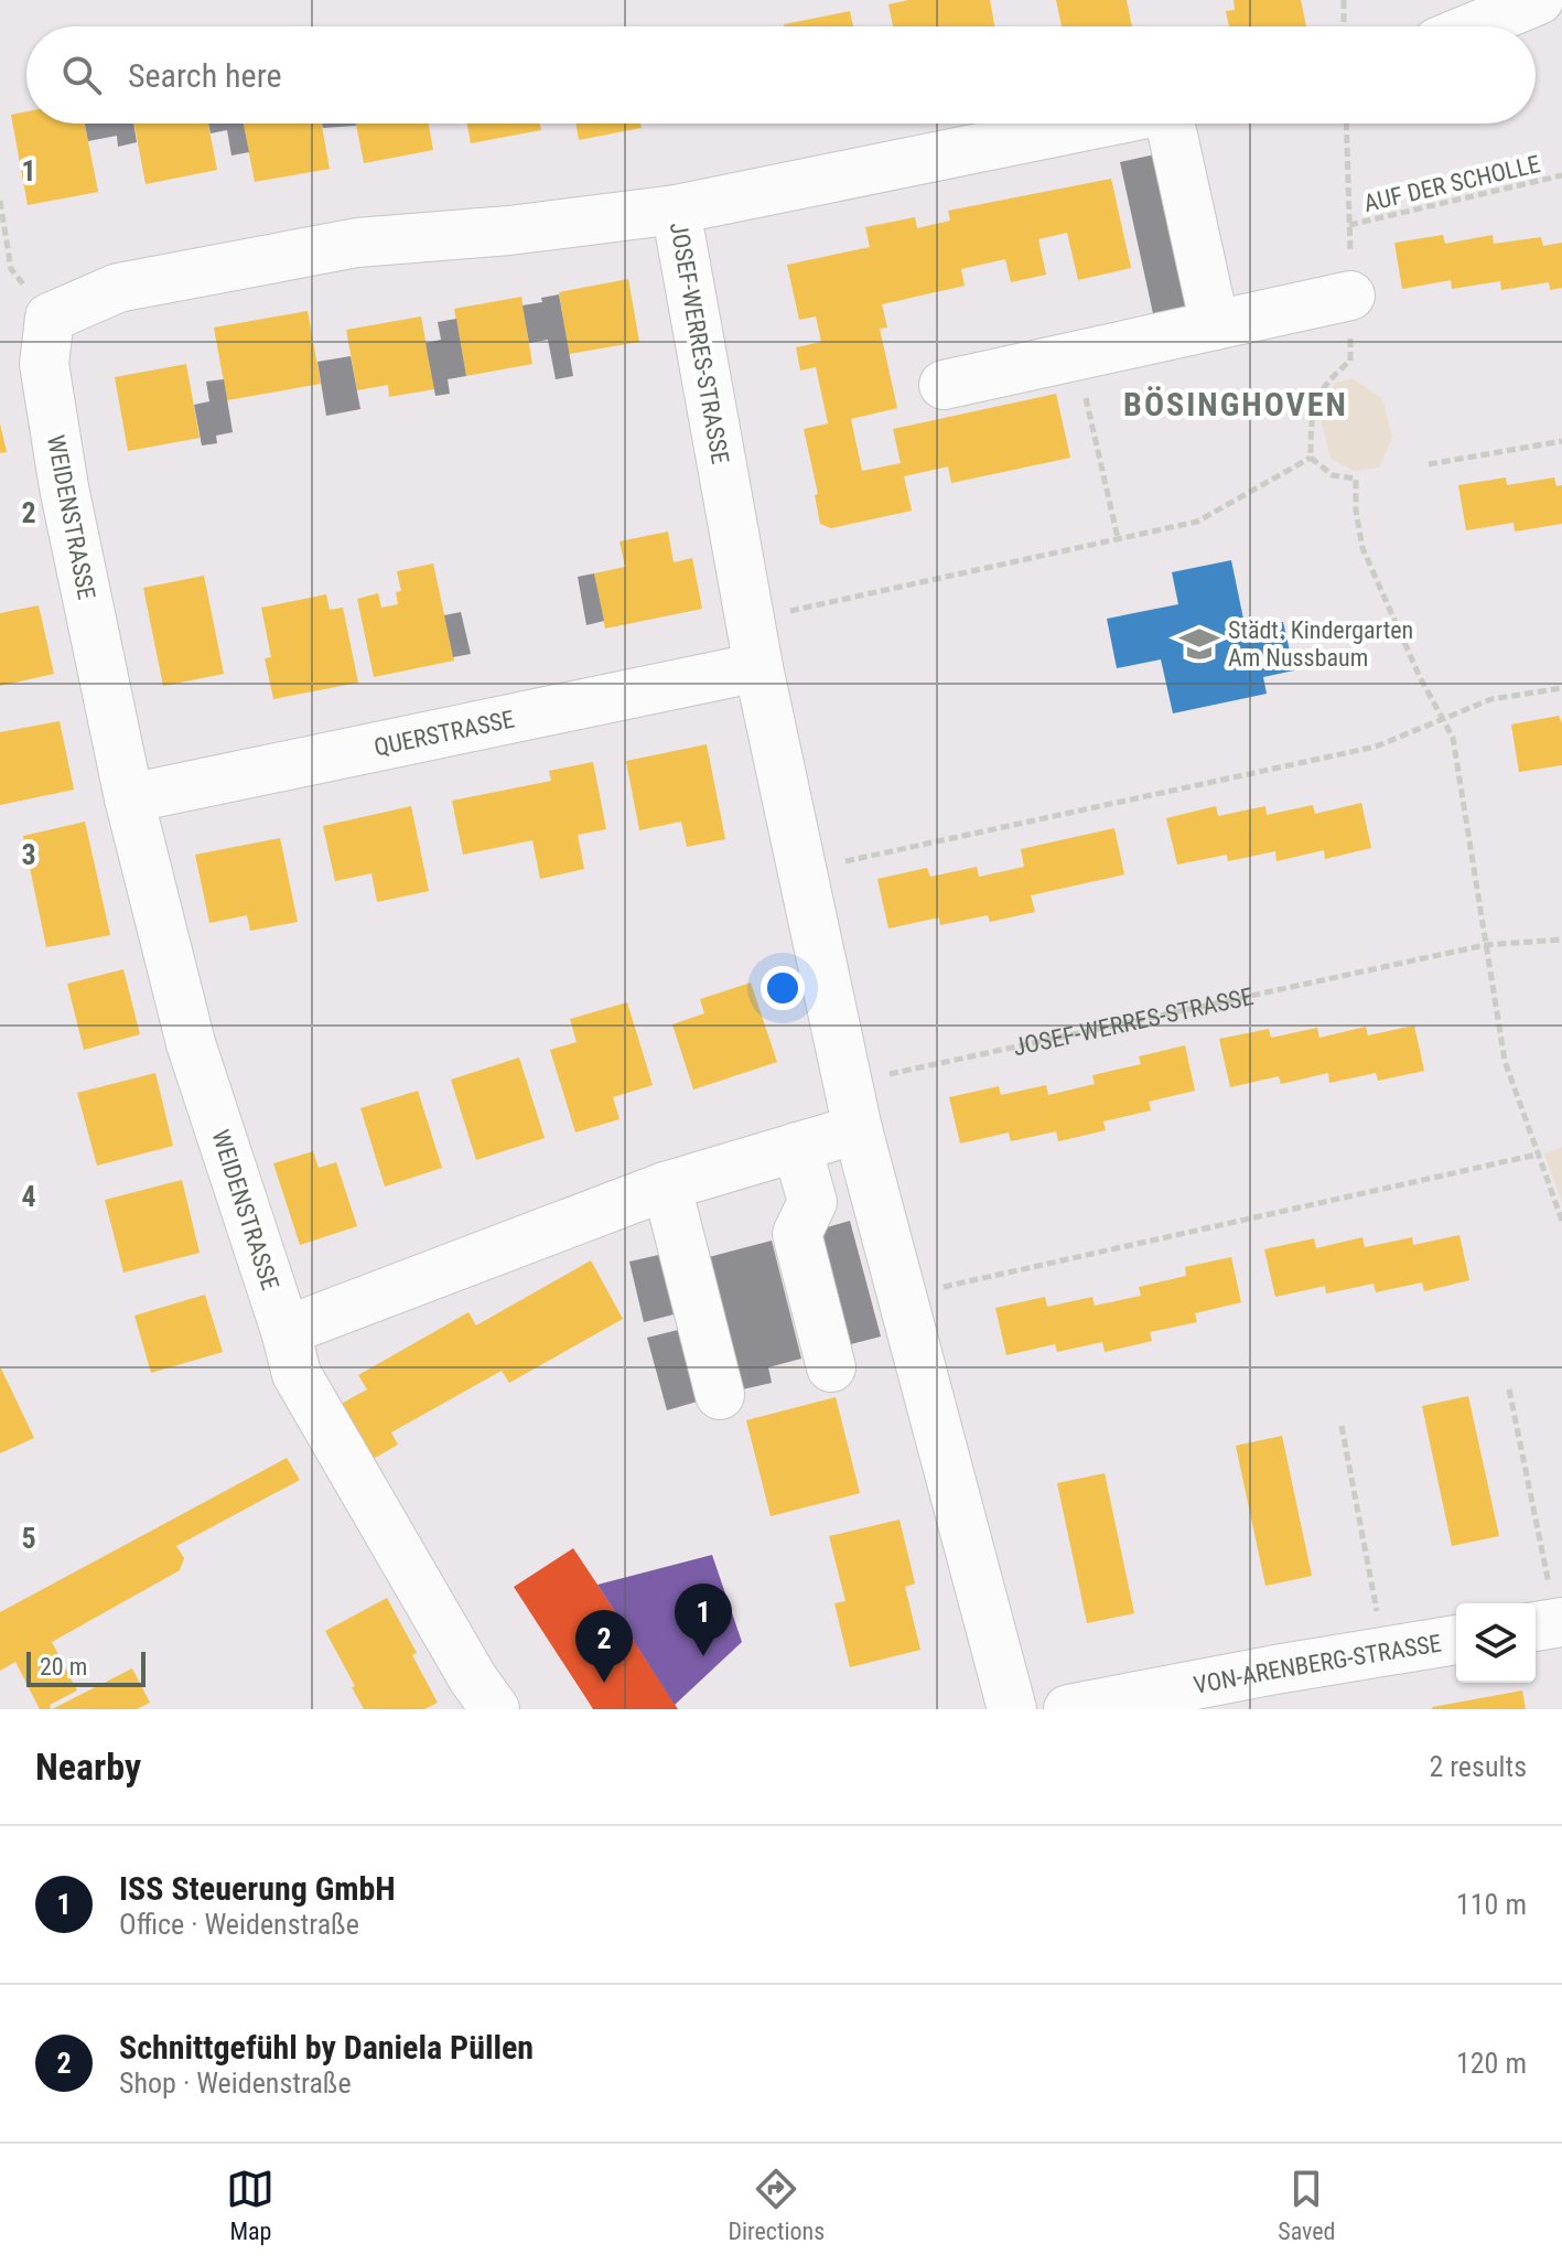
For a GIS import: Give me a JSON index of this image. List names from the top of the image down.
{
  "streets": {
    "street": [
      "JOSEF-WERRES-STRASSE",
      "WEIDENSTRASSE",
      "QUERSTRASSE",
      "VON-ARENBERG-STRASSE"
    ],
    "path": ["AUF DER SCHOLLE"]
  },
  "crossings": [
    ["JOSEF-WERRES-STRASSE", "QUERSTRASSE"],
    ["WEIDENSTRASSE", "QUERSTRASSE"]
  ],
  "districts": ["BÖSINGHOVEN"],
  "places": {
    "school or university": ["Städt. Kindergarten Am Nussbaum"]
  },
  "scale_bar": "20 m",
  "page": {
    "search": "Search here",
    "pins": ["1", "2"],
    "scale": "20 m",
    "heading": ["Nearby", "2 results"],
    "list": [
      {
        "mark": "1",
        "name": "ISS Steuerung GmbH",
        "note": "Office · Weidenstraße",
        "value": "110 m"
      },
      {
        "mark": "2",
        "name": "Schnittgefühl by Daniela Püllen",
        "note": "Shop · Weidenstraße",
        "value": "120 m"
      }
    ],
    "nav": ["Map", "Directions", "Saved"]
  },
  "grid": {
    "rows": [
      "1",
      "2",
      "3",
      "4",
      "5"
    ]
  }
}
